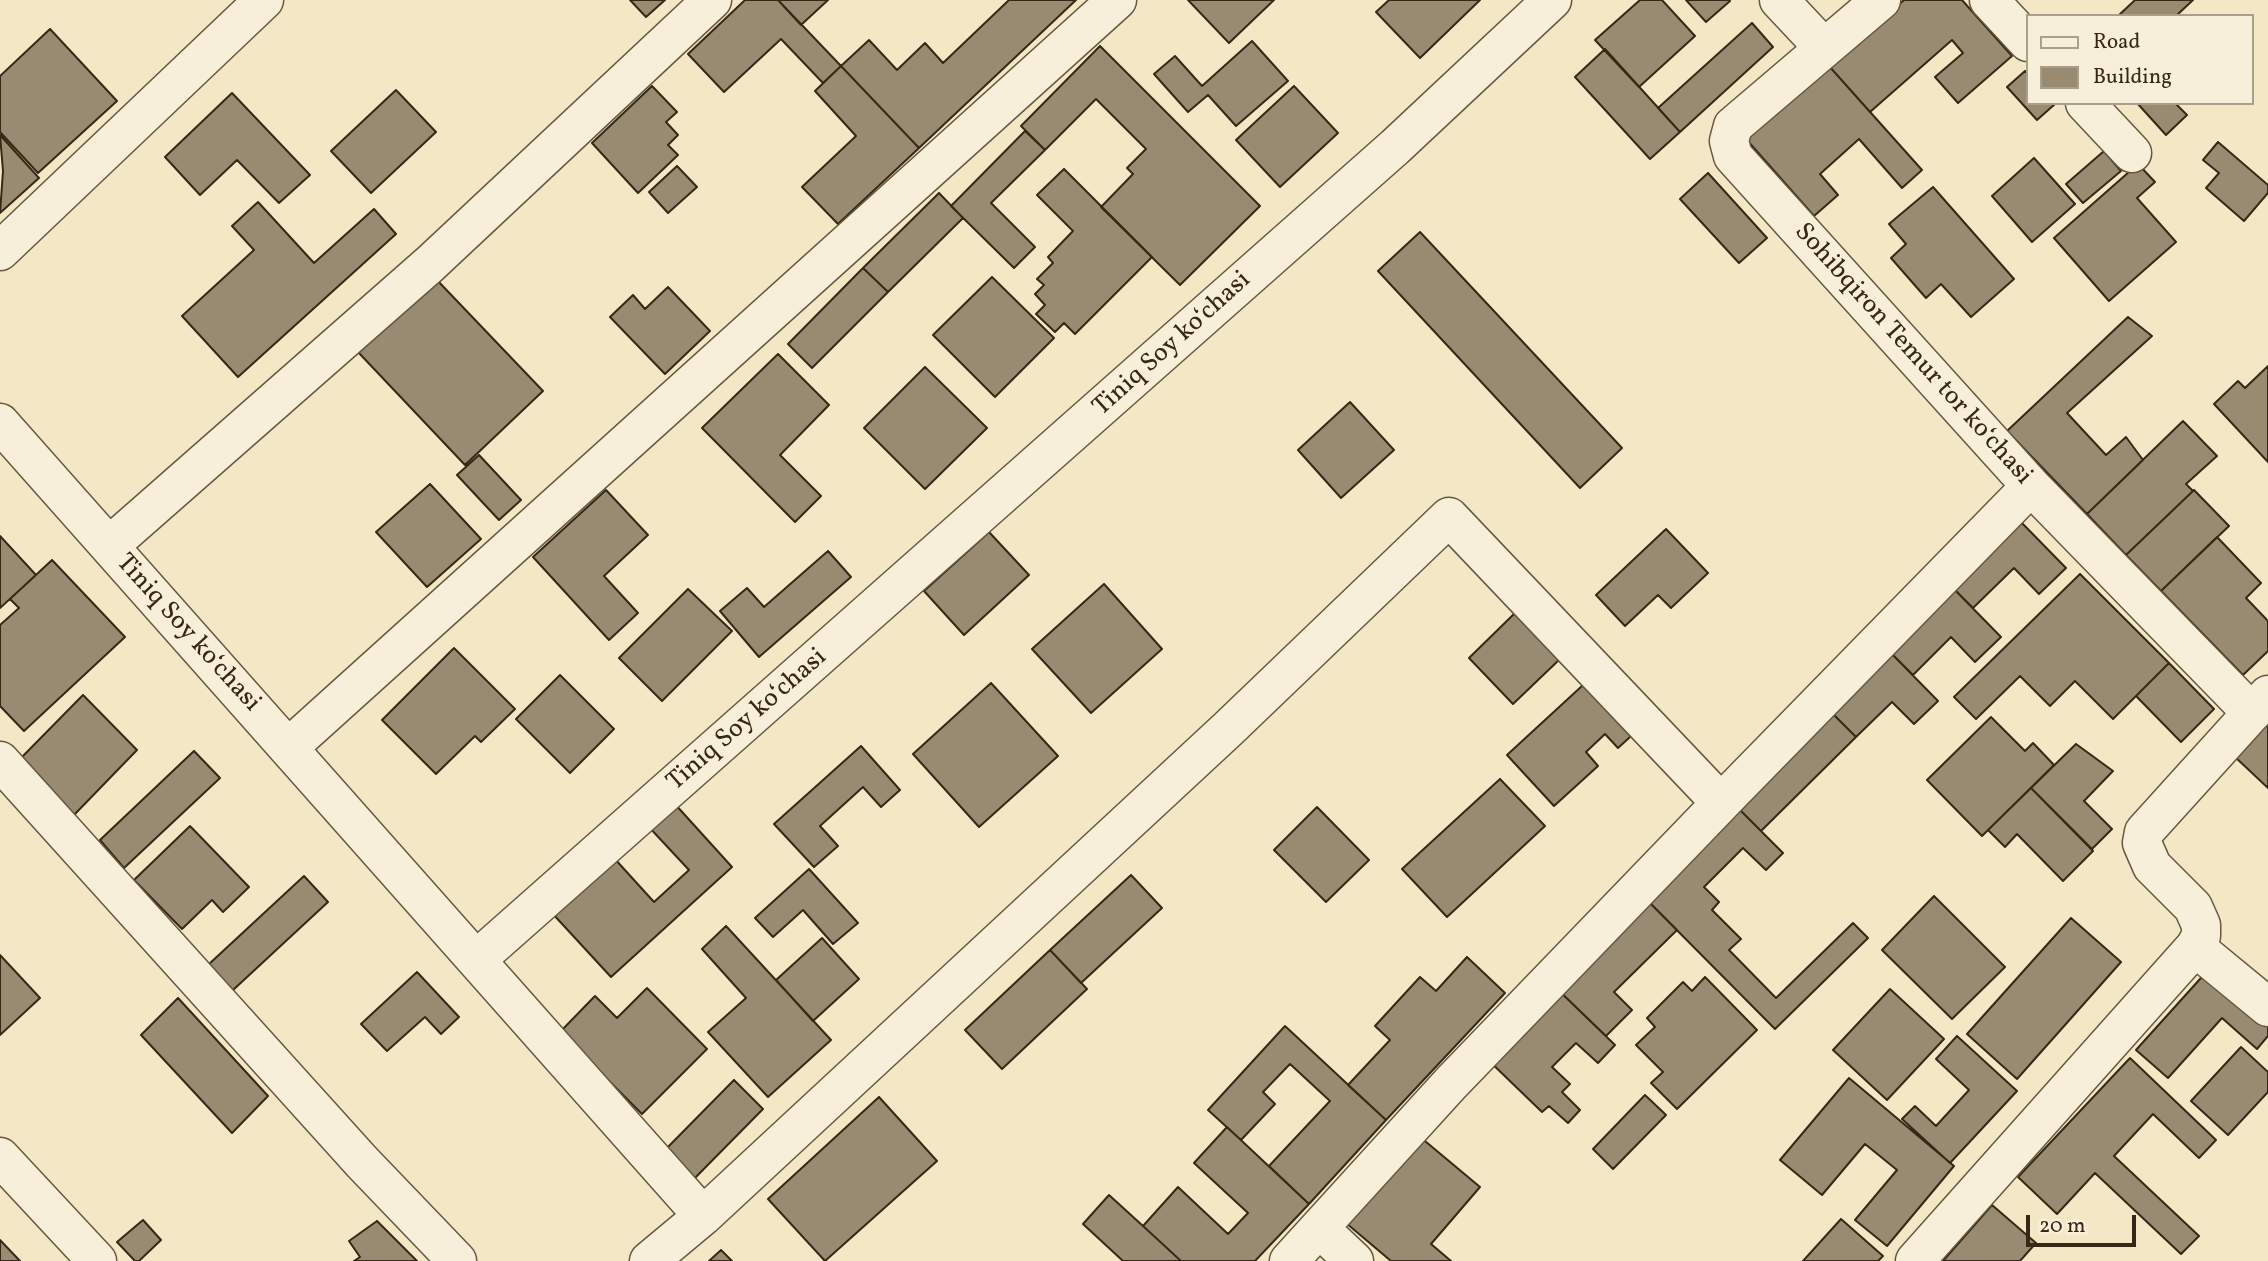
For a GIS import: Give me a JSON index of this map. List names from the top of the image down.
{
  "streets": {
    "street": ["Tiniq Soy koʻchasi", "Sohibqiron Temur tor koʻchasi"]
  },
  "legend": ["Road", "Building"],
  "scale_bar": "20 m"
}
